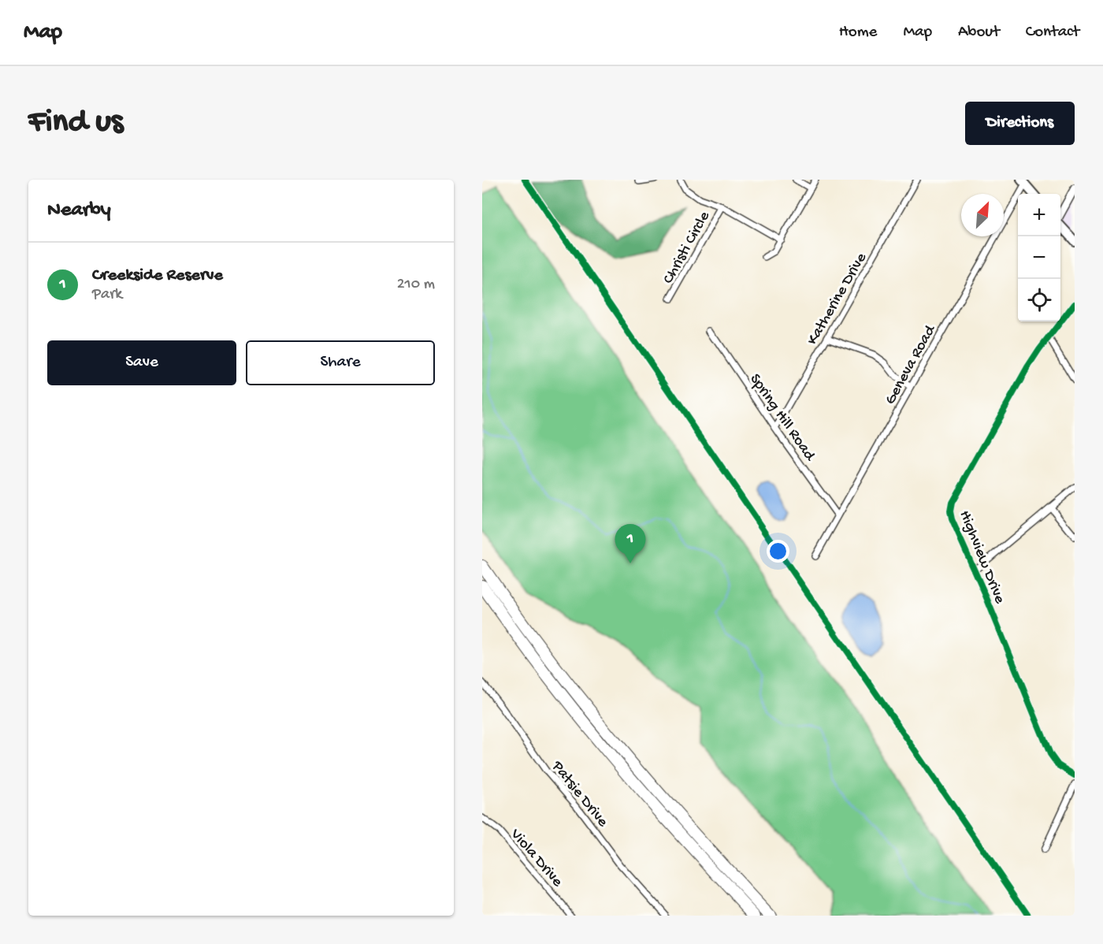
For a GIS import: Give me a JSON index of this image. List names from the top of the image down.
{
  "streets": {
    "street": [
      "Christi Circle",
      "Katherine Drive",
      "Geneva Road",
      "Spring Hill Road",
      "Highview Drive",
      "Patsie Drive",
      "Viola Drive"
    ]
  },
  "crossings": [
    ["Katherine Drive", "Spring Hill Road"],
    ["Geneva Road", "Spring Hill Road"]
  ],
  "north": "top right",
  "page": {
    "header": "Map",
    "nav": [
      "Home",
      "Map",
      "About",
      "Contact"
    ],
    "buttons": [
      "Directions",
      ["Save", "Share"]
    ],
    "title": "Find us",
    "heading": "Nearby",
    "map_buttons": ["+", "−"],
    "list": [
      {
        "mark": "1",
        "name": "Creekside Reserve",
        "note": "Park",
        "value": "210 m"
      }
    ],
    "pins": "1"
  }
}
